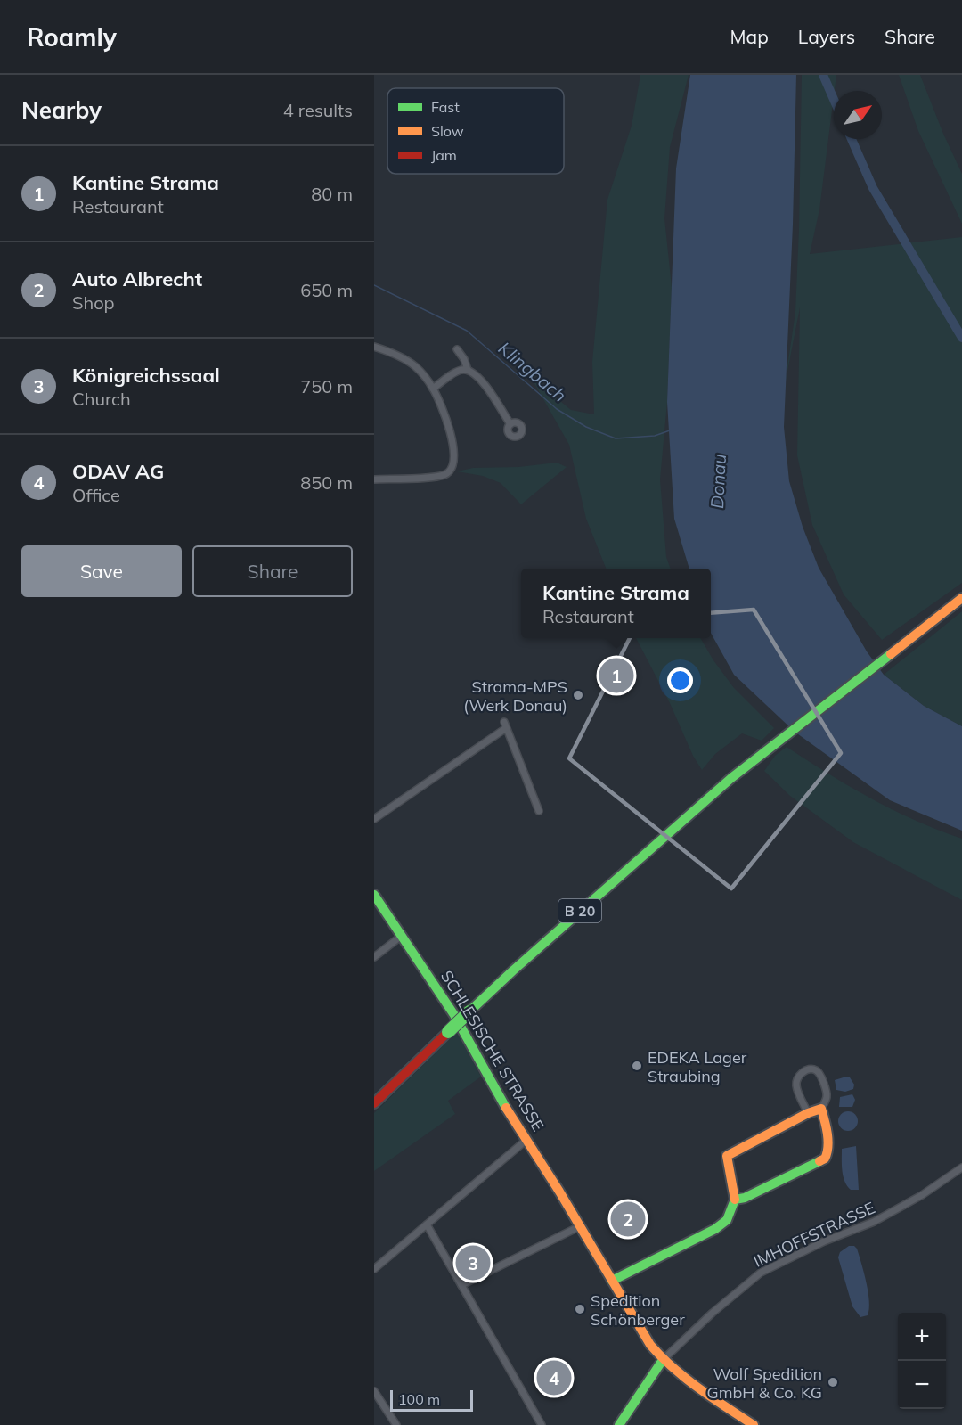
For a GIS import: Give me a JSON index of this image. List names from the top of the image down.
{
  "streets": {
    "main road": ["B 20", "SCHLESISCHE STRASSE"],
    "street": ["IMHOFFSTRASSE"]
  },
  "crossings": [
    ["SCHLESISCHE STRASSE", "IMHOFFSTRASSE"]
  ],
  "water": ["Klingbach", "Donau"],
  "places": [
    "Strama-MPS (Werk Donau)",
    "EDEKA Lager Straubing",
    "Spedition Schönberger",
    "Wolf Spedition GmbH & Co. KG"
  ],
  "legend": ["Fast", "Slow", "Jam"],
  "scale_bar": "100 m",
  "north": "top right",
  "page": {
    "header": "Roamly",
    "nav": ["Map", "Layers", "Share"],
    "heading": ["Nearby", "4 results"],
    "list": [
      {
        "mark": "1",
        "name": "Kantine Strama",
        "note": "Restaurant",
        "value": "80 m"
      },
      {
        "mark": "2",
        "name": "Auto Albrecht",
        "note": "Shop",
        "value": "650 m"
      },
      {
        "mark": "3",
        "name": "Königreichssaal",
        "note": "Church",
        "value": "750 m"
      },
      {
        "mark": "4",
        "name": "ODAV AG",
        "note": "Office",
        "value": "850 m"
      }
    ],
    "buttons": ["Save", "Share"],
    "popup": ["Kantine Strama", "Restaurant"],
    "pins": [
      "1",
      "2",
      "3",
      "4"
    ],
    "map_buttons": ["+", "−"],
    "scale": "100 m"
  }
}
